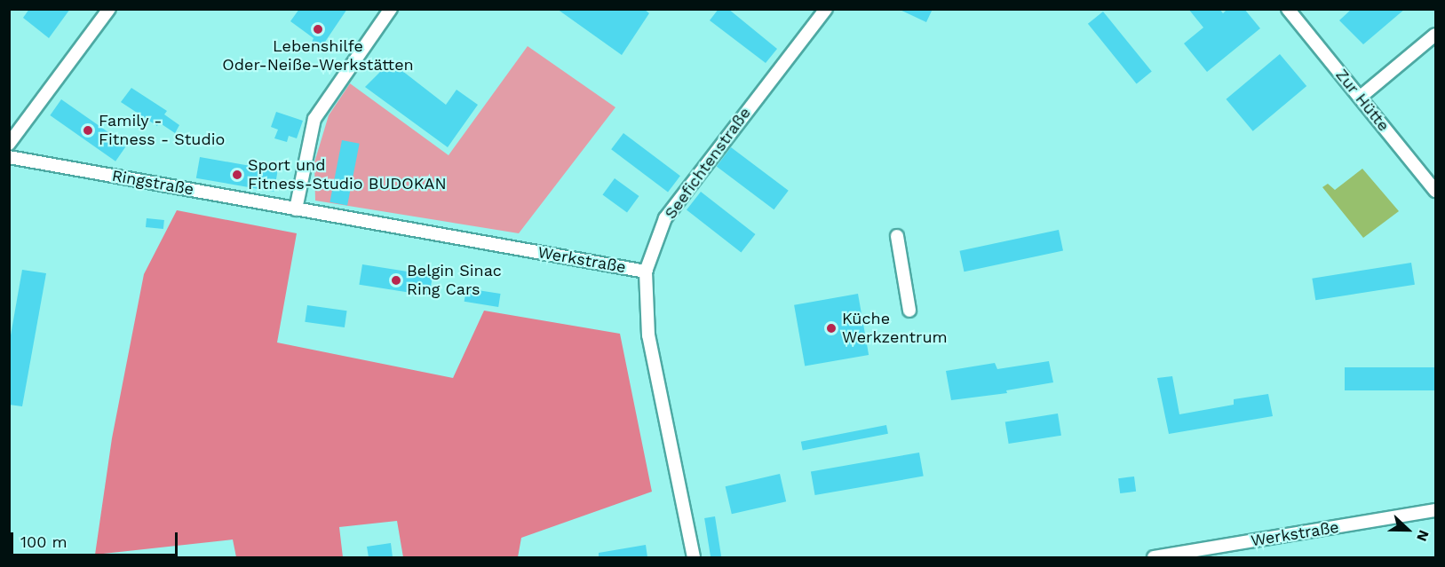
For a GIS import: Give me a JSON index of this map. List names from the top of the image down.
{
  "streets": {
    "street": [
      "Zur Hütte",
      "Seefichtenstraße",
      "Ringstraße",
      "Werkstraße"
    ]
  },
  "crossings": [
    ["Seefichtenstraße", "Werkstraße"],
    ["Ringstraße", "Werkstraße"]
  ],
  "places": [
    "Lebenshilfe Oder-Neiße-Werkstätten",
    "Family - Fitness - Studio",
    "Sport und Fitness-Studio BUDOKAN",
    "Belgin Sinac Ring Cars",
    "Küche Werkzentrum"
  ],
  "scale_bar": "100 m",
  "north": "right"
}
